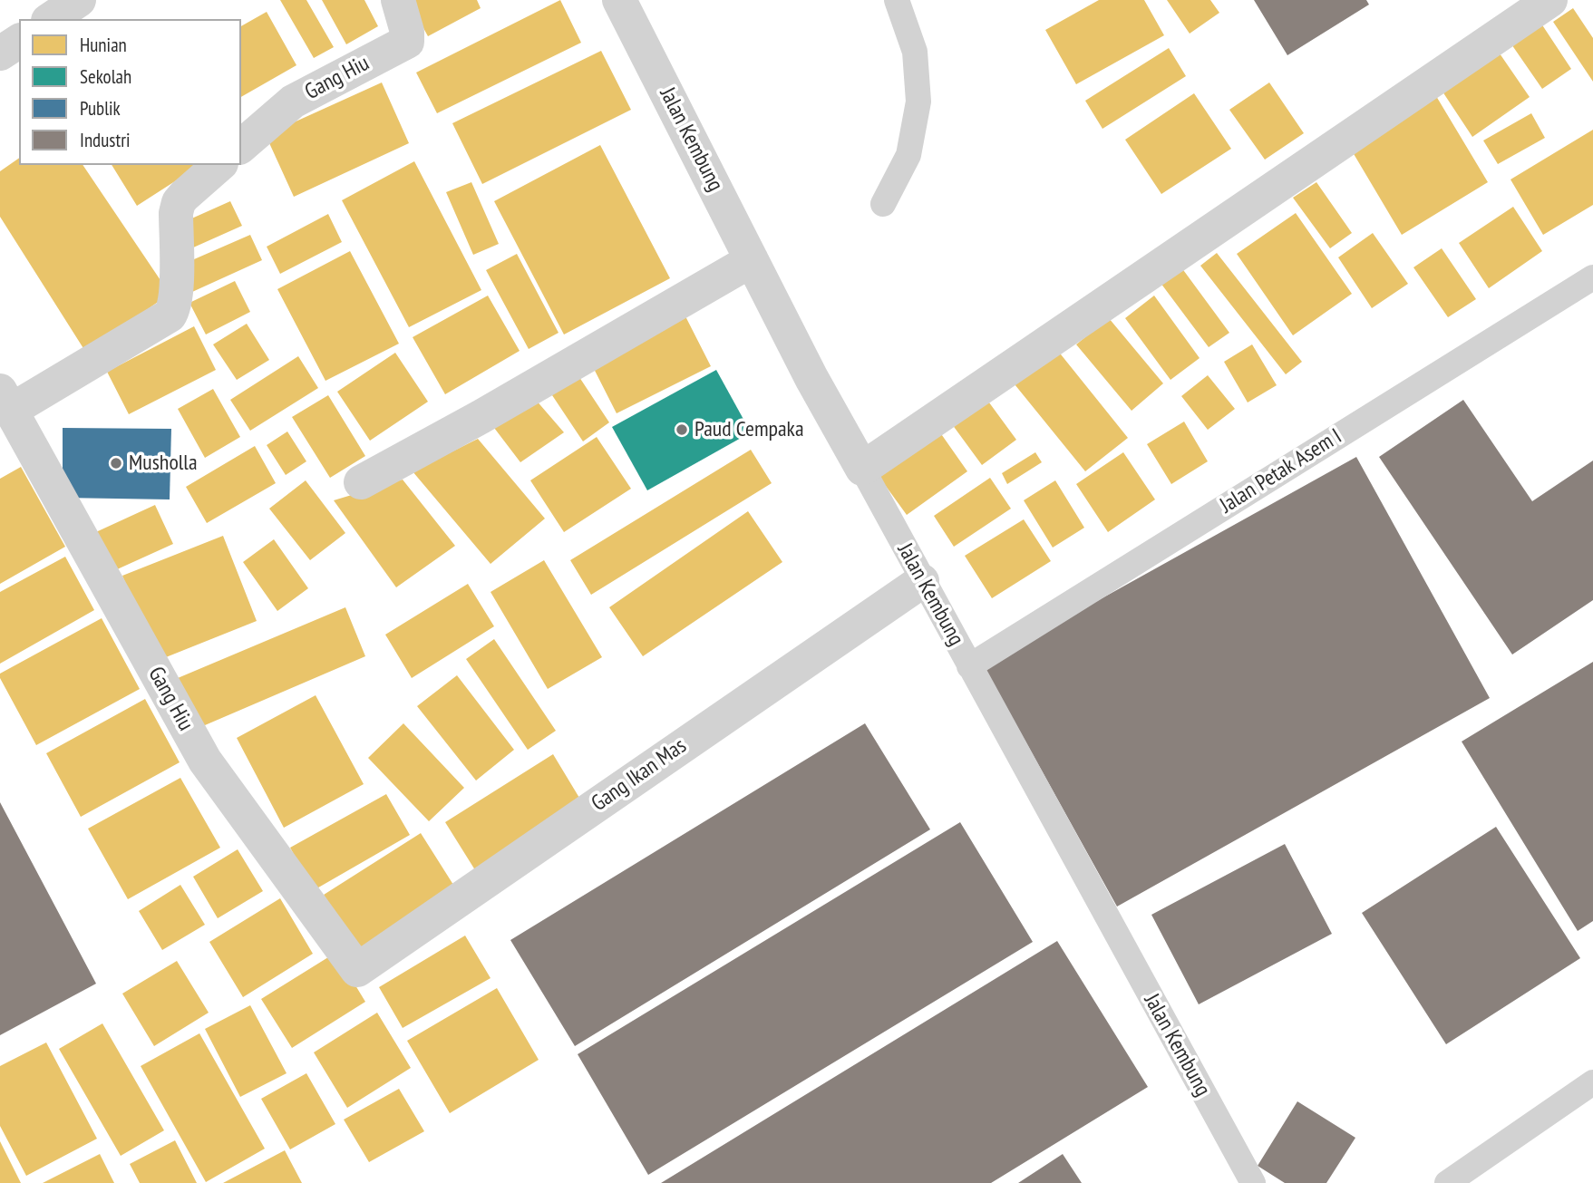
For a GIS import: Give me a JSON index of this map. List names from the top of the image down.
{
  "streets": {
    "street": ["Gang Hiu", "Jalan Kembung", "Gang Ikan Mas"],
    "lane": ["Jalan Petak Asem I"]
  },
  "crossings": [
    ["Gang Hiu", "Gang Ikan Mas"],
    ["Jalan Kembung", "Jalan Petak Asem I"],
    ["Jalan Kembung", "Gang Ikan Mas"]
  ],
  "places": ["Paud Cempaka", "Musholla"],
  "legend": [
    "Hunian",
    "Sekolah",
    "Publik",
    "Industri"
  ]
}
